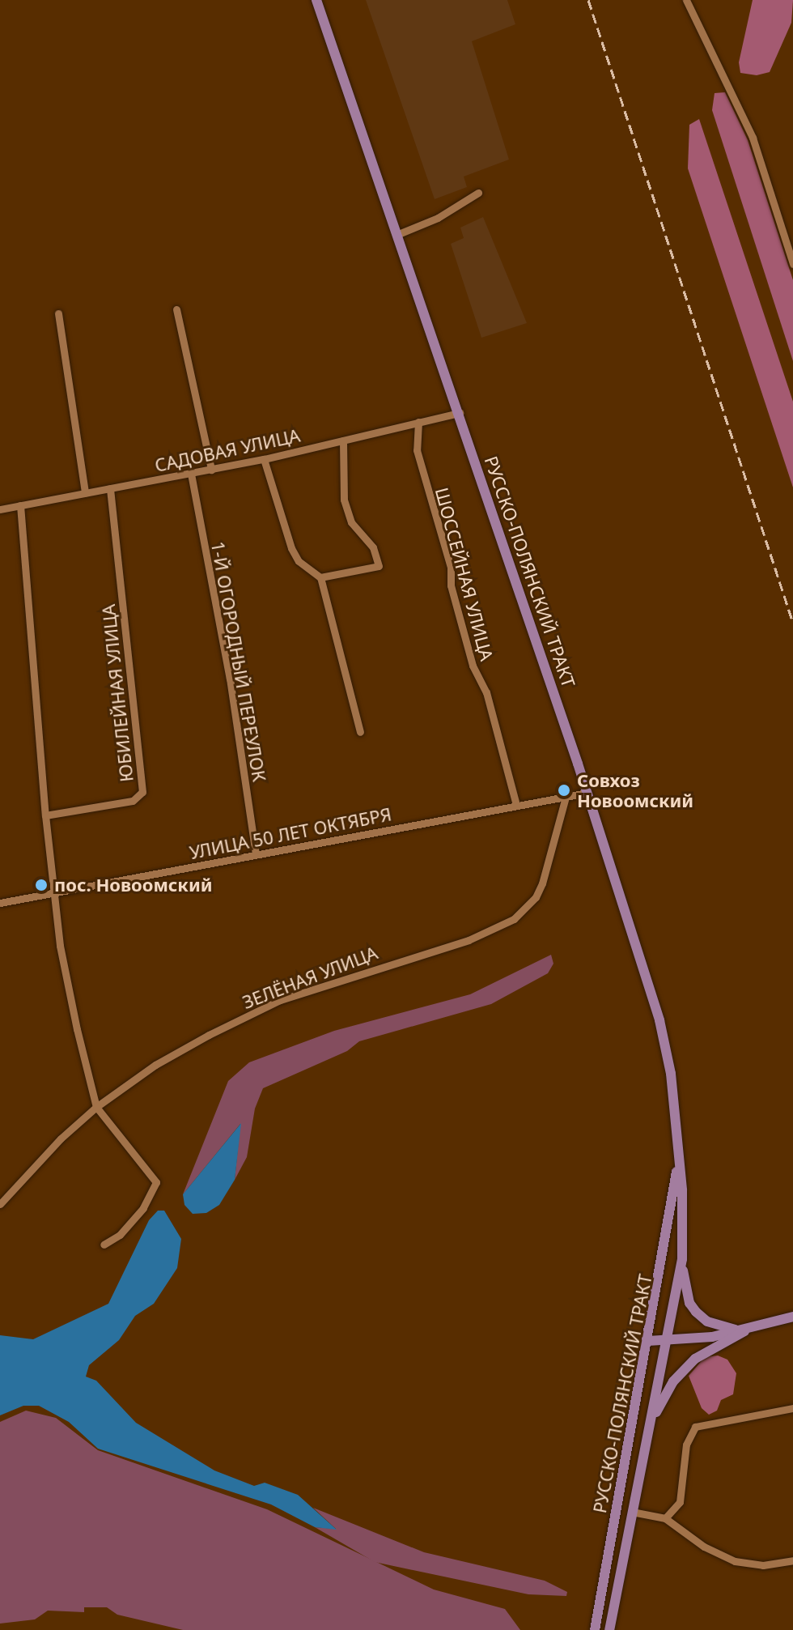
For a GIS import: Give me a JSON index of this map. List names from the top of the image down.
{
  "streets": {
    "main road": ["РУССКО-ПОЛЯНСКИЙ ТРАКТ"],
    "street": [
      "САДОВАЯ УЛИЦА",
      "ШОССЕЙНАЯ УЛИЦА",
      "1-Й ОГОРОДНЫЙ ПЕРЕУЛОК",
      "ЮБИЛЕЙНАЯ УЛИЦА",
      "УЛИЦА 50 ЛЕТ ОКТЯБРЯ",
      "ЗЕЛЁНАЯ УЛИЦА"
    ]
  },
  "crossings": [
    ["САДОВАЯ УЛИЦА", "РУССКО-ПОЛЯНСКИЙ ТРАКТ"],
    ["САДОВАЯ УЛИЦА", "ШОССЕЙНАЯ УЛИЦА"],
    ["САДОВАЯ УЛИЦА", "1-Й ОГОРОДНЫЙ ПЕРЕУЛОК"],
    ["САДОВАЯ УЛИЦА", "ЮБИЛЕЙНАЯ УЛИЦА"],
    ["РУССКО-ПОЛЯНСКИЙ ТРАКТ", "УЛИЦА 50 ЛЕТ ОКТЯБРЯ"],
    ["ШОССЕЙНАЯ УЛИЦА", "УЛИЦА 50 ЛЕТ ОКТЯБРЯ"],
    ["1-Й ОГОРОДНЫЙ ПЕРЕУЛОК", "УЛИЦА 50 ЛЕТ ОКТЯБРЯ"],
    ["УЛИЦА 50 ЛЕТ ОКТЯБРЯ", "ЗЕЛЁНАЯ УЛИЦА"]
  ],
  "places": ["Совхоз Новоомский", "пос. Новоомский"]
}
